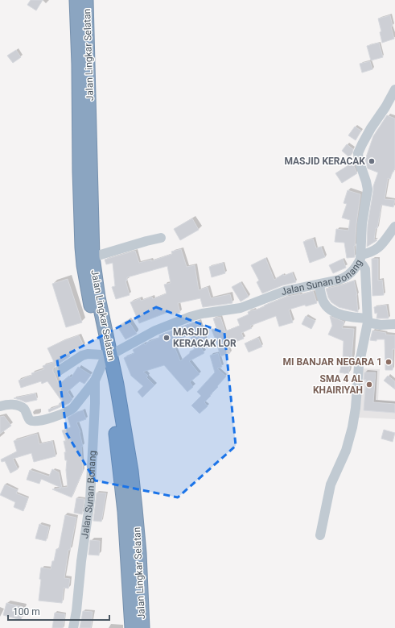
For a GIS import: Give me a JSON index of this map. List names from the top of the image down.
{
  "streets": {
    "highway": ["Jalan Lingkar Selatan"],
    "street": ["Jalan Sunan Bonang"]
  },
  "crossings": [
    ["Jalan Lingkar Selatan", "Jalan Sunan Bonang"]
  ],
  "places": [
    "MASJID KERACAK",
    "MASJID KERACAK LOR",
    "MI BANJAR NEGARA 1",
    "SMA 4 AL KHAIRIYAH"
  ],
  "scale_bar": "100 m"
}
